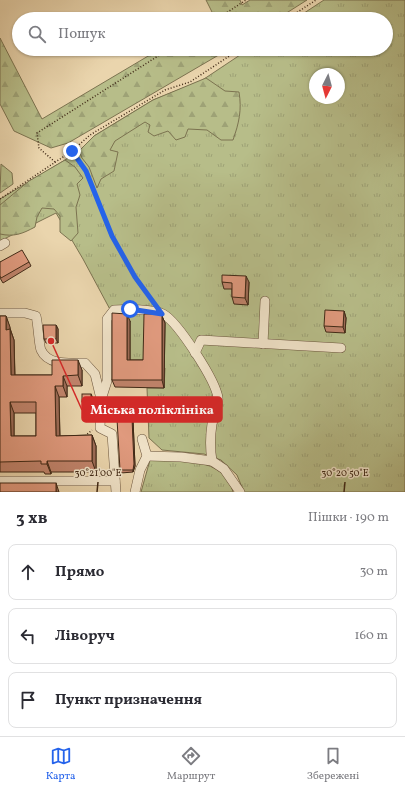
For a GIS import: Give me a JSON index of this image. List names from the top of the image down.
{
  "places": ["Міська поліклініка"],
  "north": "bottom",
  "page": {
    "search": "Пошук",
    "heading": ["3 хв", "Пішки · 190 m"],
    "list": [
      ["Прямо", "30 m"],
      ["Ліворуч", "160 m"],
      "Пункт призначення"
    ],
    "nav": ["Карта", "Маршрут", "Збережені"]
  },
  "coordinates": ["30°21'00\"E", "30°20'50\"E"]
}
